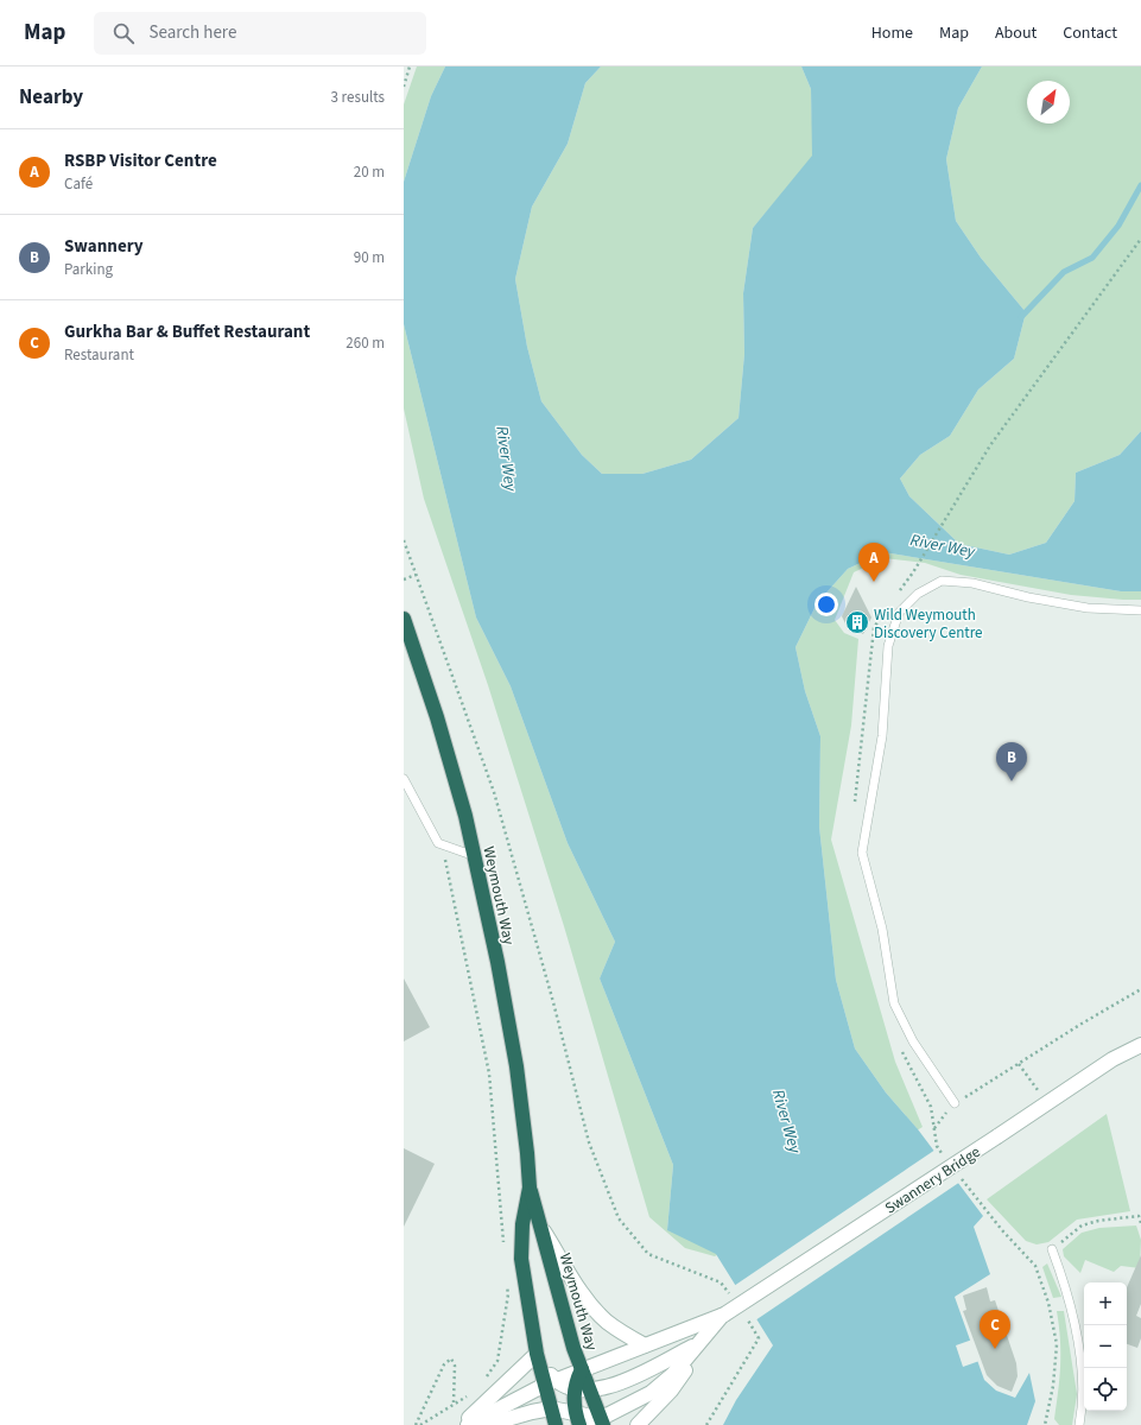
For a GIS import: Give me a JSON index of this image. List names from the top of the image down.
{
  "streets": {
    "highway": ["Weymouth Way"],
    "main road": ["Swannery Bridge"]
  },
  "crossings": [
    ["Weymouth Way", "Swannery Bridge"]
  ],
  "water": ["River Wey"],
  "places": {
    "building": ["Wild Weymouth Discovery Centre"]
  },
  "north": "top right",
  "page": {
    "header": "Map",
    "search": "Search here",
    "nav": [
      "Home",
      "Map",
      "About",
      "Contact"
    ],
    "heading": ["Nearby", "3 results"],
    "list": [
      {
        "mark": "A",
        "name": "RSBP Visitor Centre",
        "note": "Café",
        "value": "20 m"
      },
      {
        "mark": "B",
        "name": "Swannery",
        "note": "Parking",
        "value": "90 m"
      },
      {
        "mark": "C",
        "name": "Gurkha Bar & Buffet Restaurant",
        "note": "Restaurant",
        "value": "260 m"
      }
    ],
    "pins": ["A", "B", "C"],
    "map_buttons": ["+", "−"]
  }
}
